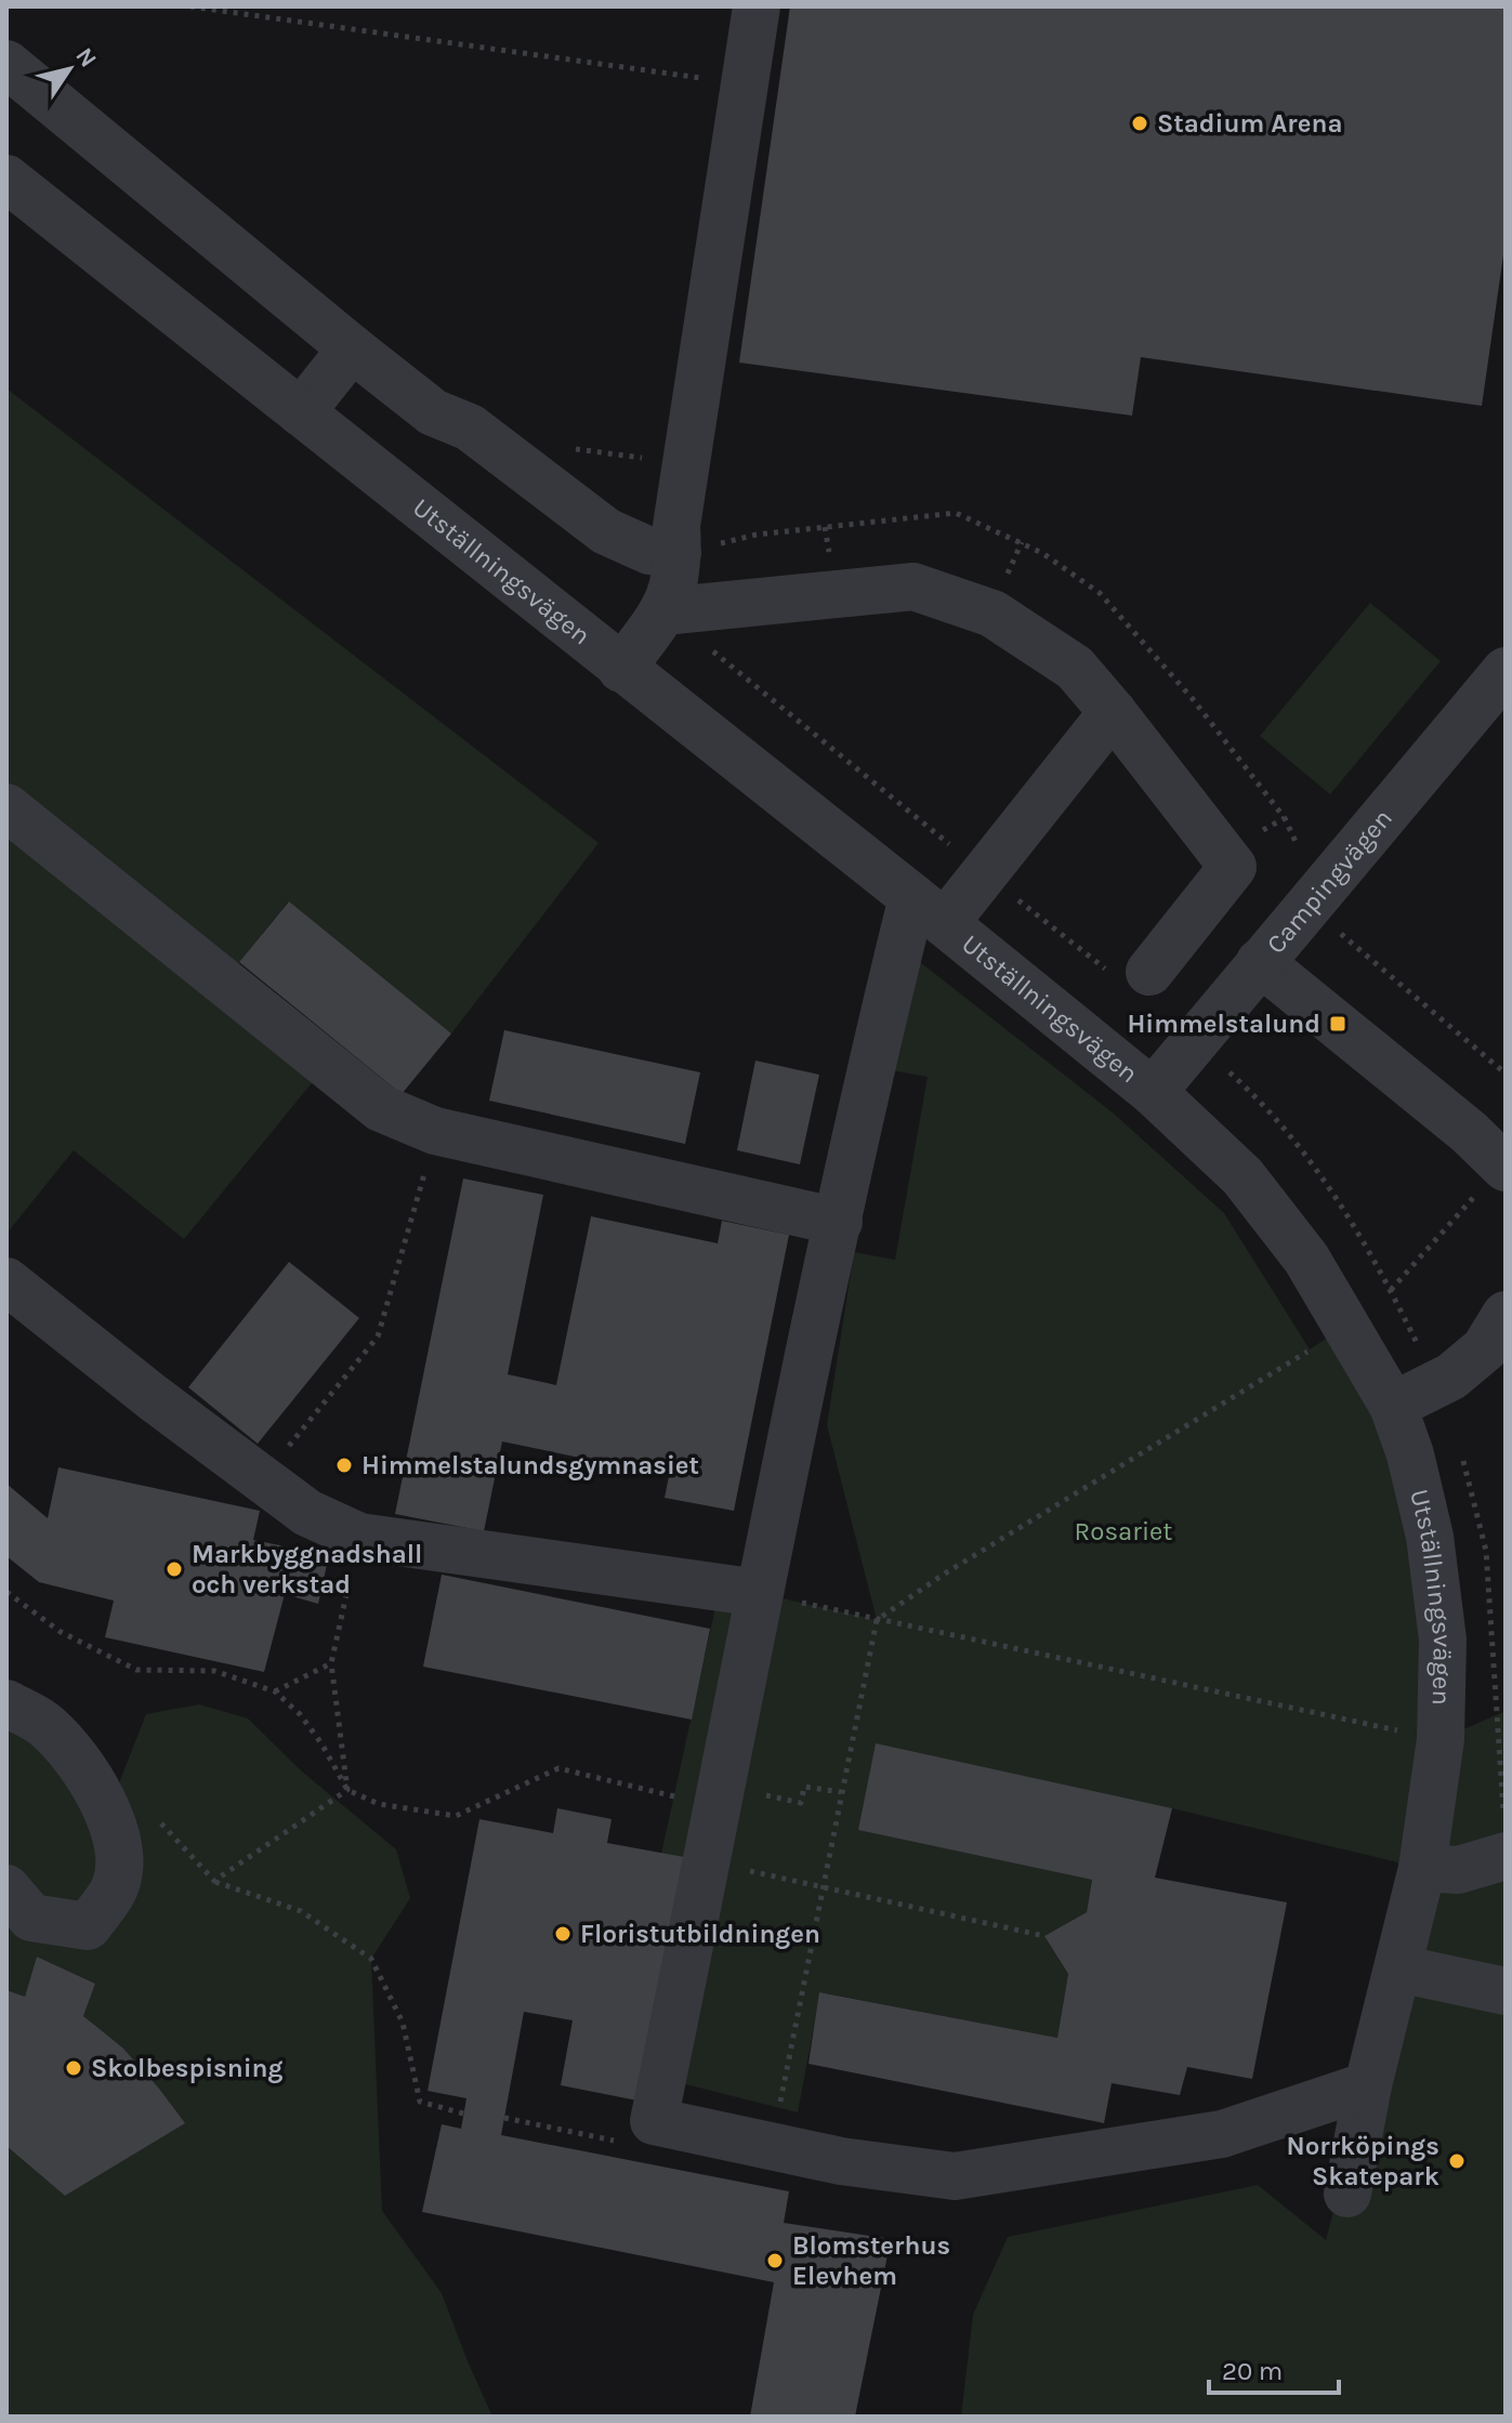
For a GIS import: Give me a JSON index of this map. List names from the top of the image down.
{
  "streets": {
    "street": ["Utställningsvägen", "Campingvägen"]
  },
  "crossings": [
    ["Utställningsvägen", "Campingvägen"]
  ],
  "parks": ["Rosariet"],
  "places": {
    "other": [
      "Stadium Arena",
      "Himmelstalundsgymnasiet",
      "Markbyggnadshall och verkstad",
      "Floristutbildningen",
      "Skolbespisning",
      "Norrköpings Skatepark",
      "Blomsterhus Elevhem"
    ],
    "transit": ["Himmelstalund"]
  },
  "scale_bar": "20 m",
  "north": "top right"
}
